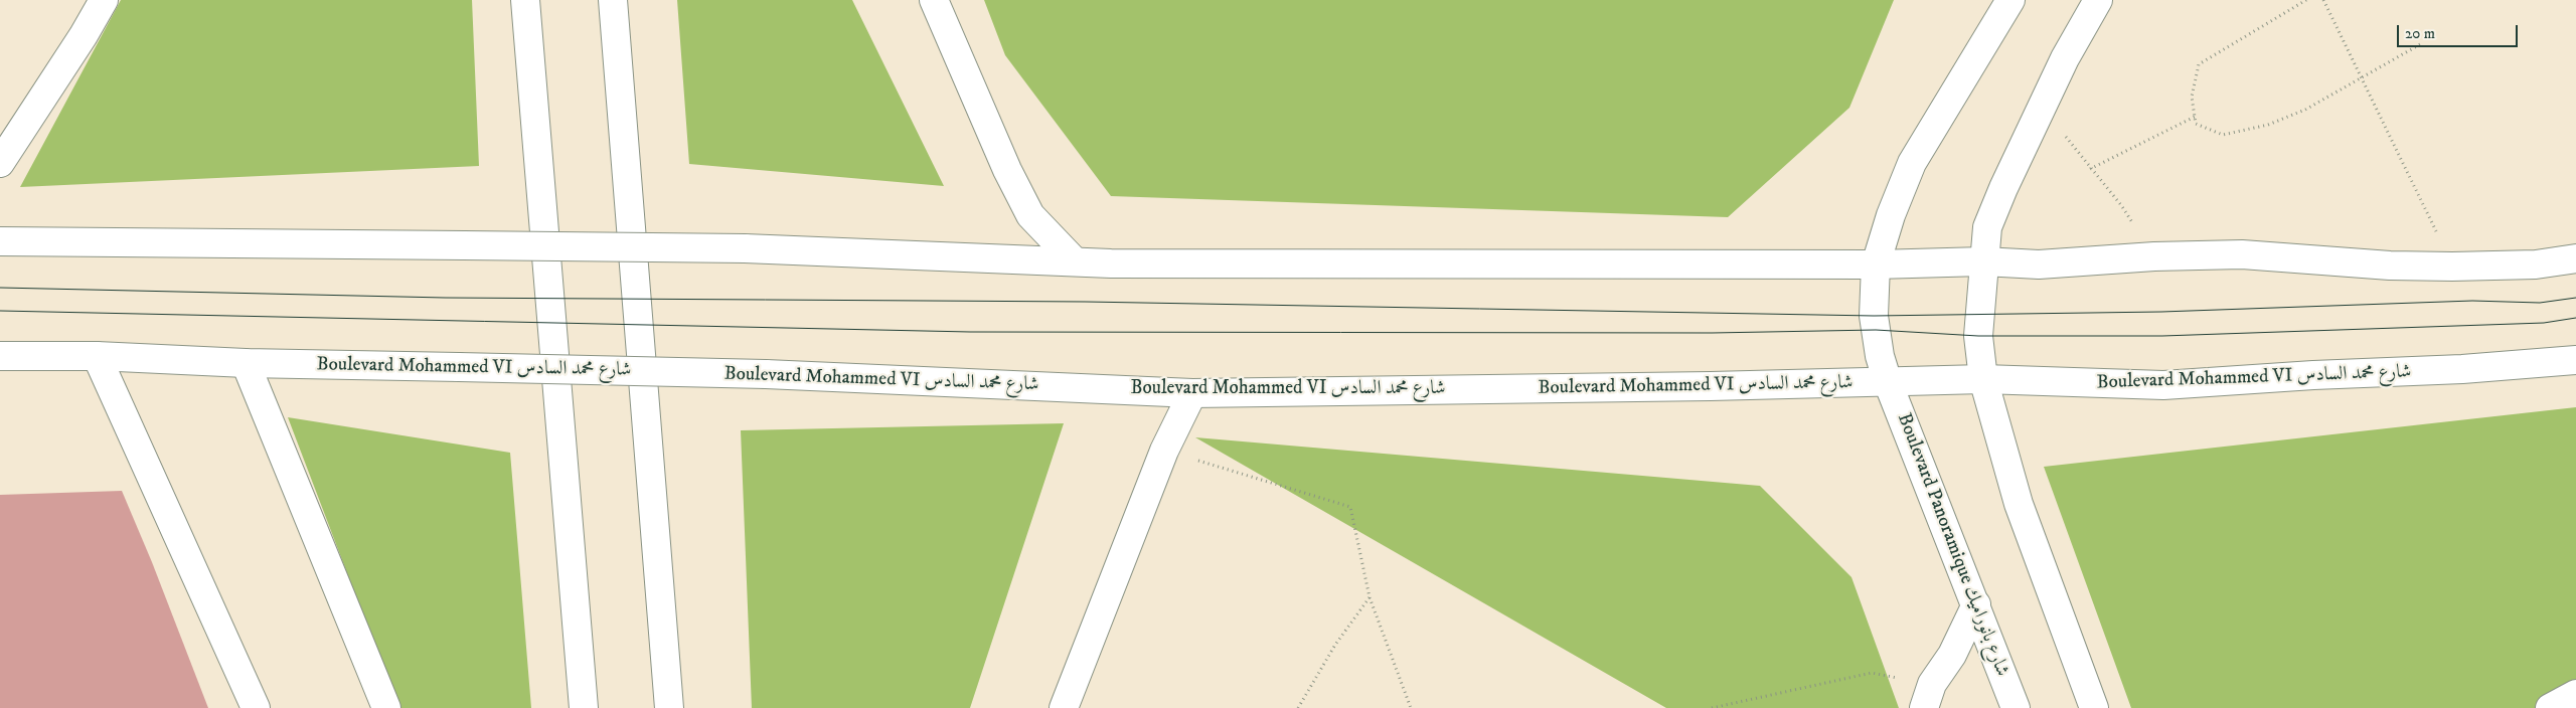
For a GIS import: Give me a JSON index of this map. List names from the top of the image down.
{
  "streets": {
    "main road": ["Boulevard Mohammed VI شارع محمد السادس", "Boulevard Panoramique شارع بانوراميك"]
  },
  "crossings": [
    ["Boulevard Mohammed VI شارع محمد السادس", "Boulevard Panoramique شارع بانوراميك"]
  ],
  "scale_bar": "20 m"
}
